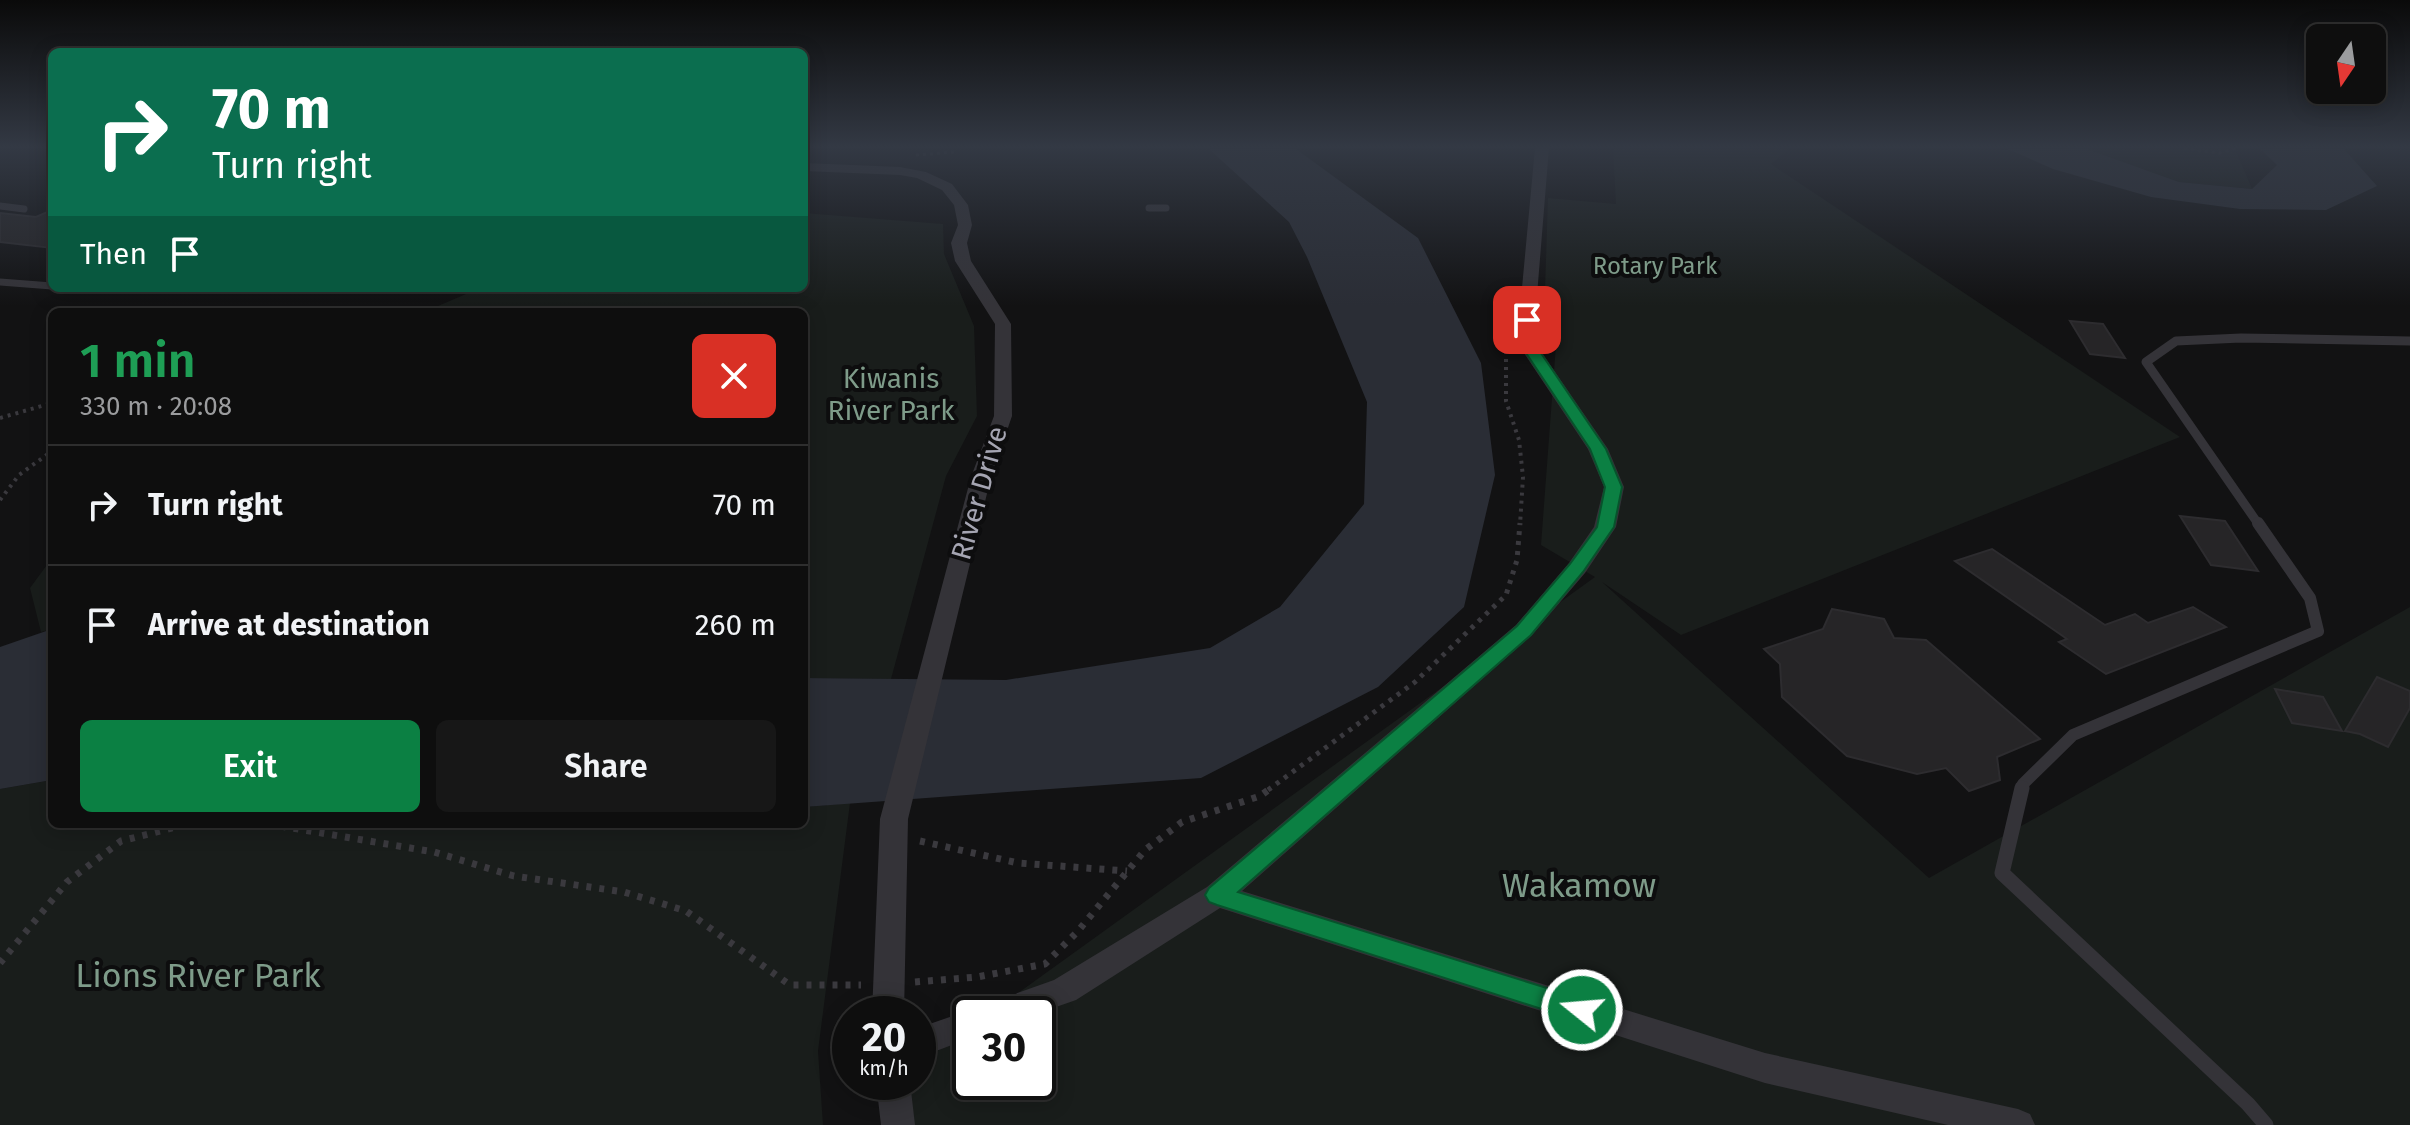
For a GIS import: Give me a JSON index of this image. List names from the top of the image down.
{
  "streets": {
    "street": ["River Drive"]
  },
  "parks": [
    "Rotary Park",
    "Kiwanis River Park",
    "Wakamow",
    "Lions River Park"
  ],
  "north": "bottom",
  "page": {
    "turn": ["70 m", "Turn right"],
    "then": "Then",
    "heading": ["1 min", "330 m · 20:08"],
    "list": [
      {
        "name": "Turn right",
        "value": "70 m"
      },
      {
        "name": "Arrive at destination",
        "value": "260 m"
      }
    ],
    "buttons": ["Exit", "Share"],
    "speed": "20 km/h",
    "limit": "30"
  }
}
